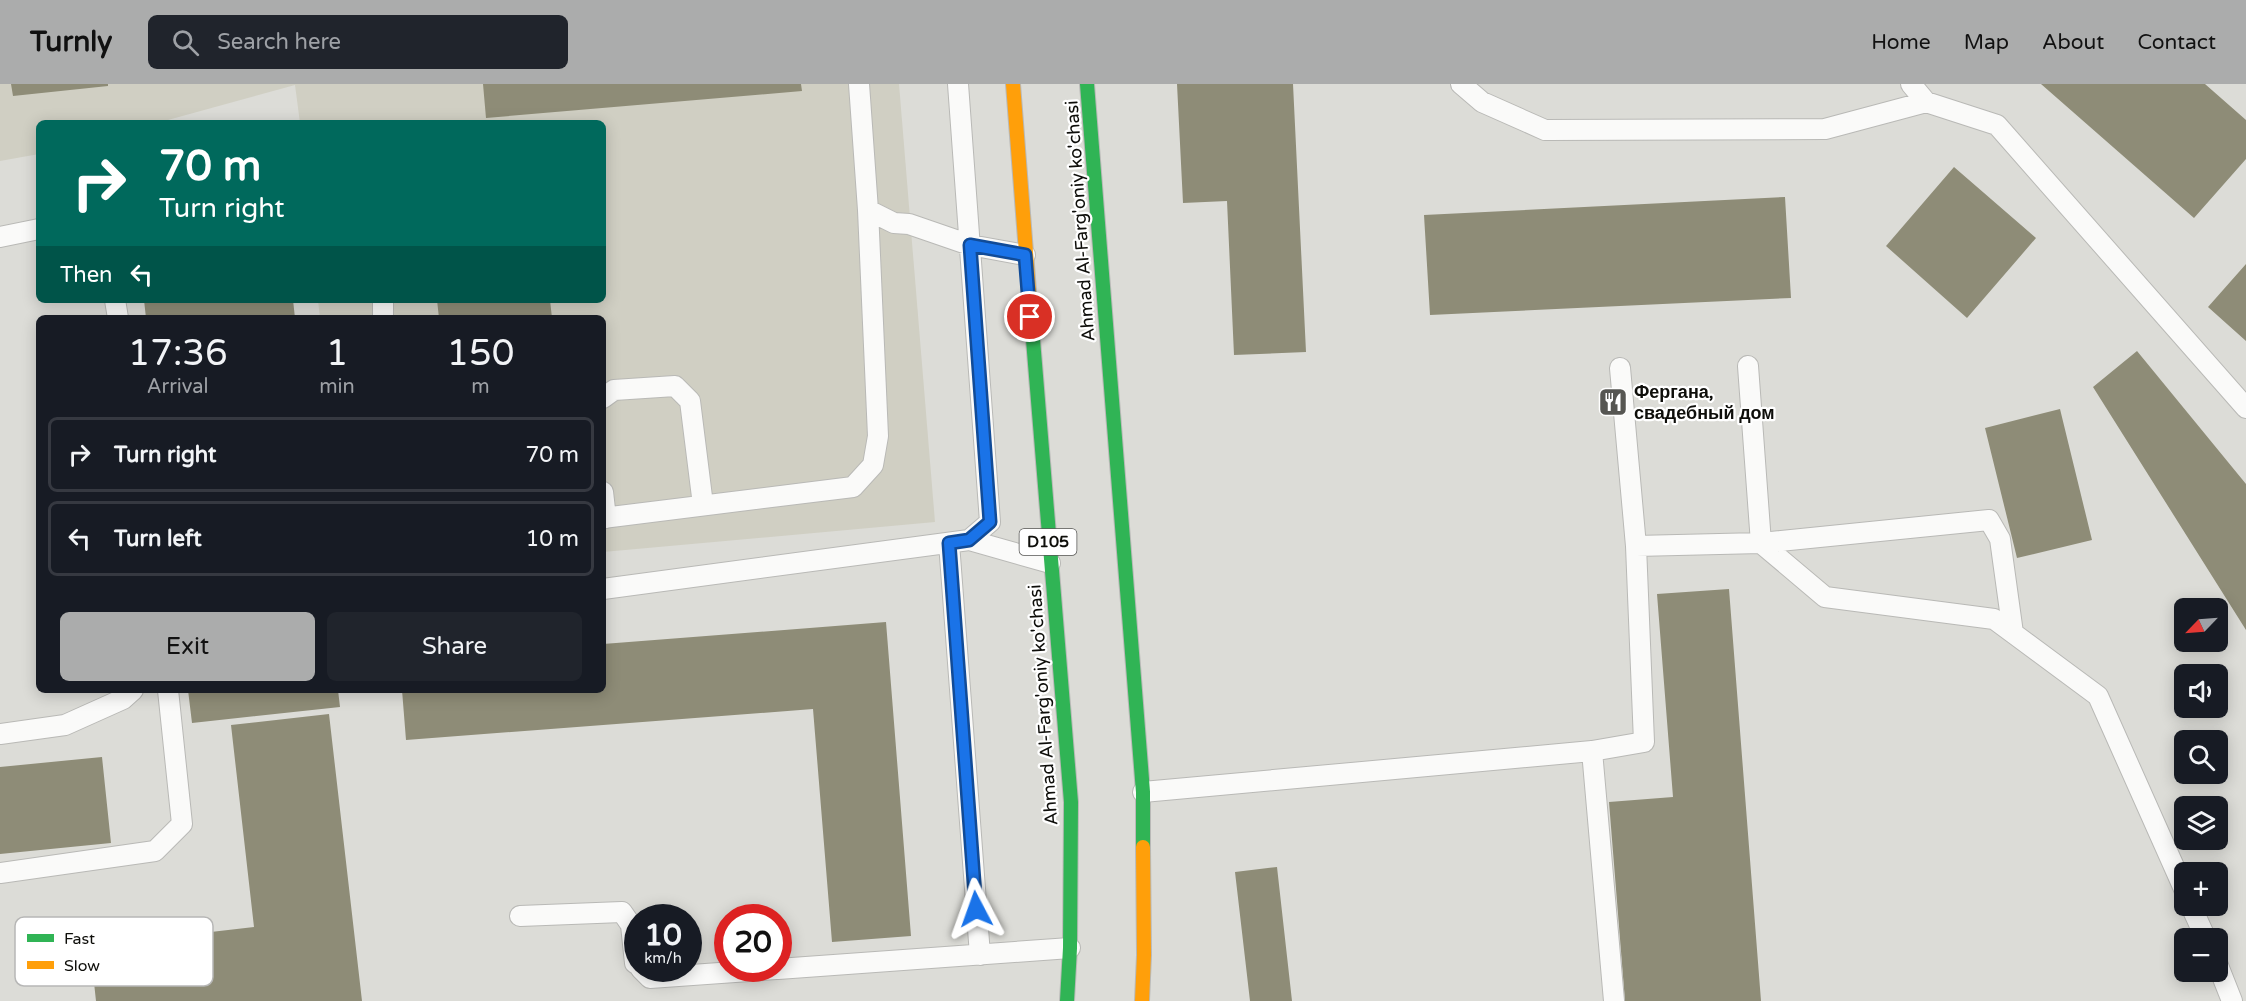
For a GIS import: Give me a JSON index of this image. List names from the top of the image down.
{
  "streets": {
    "highway": ["Ahmad Al-Farg'oniy ko'chasi", "D105"]
  },
  "places": {
    "restaurant": ["Фергана, свадебный дом"]
  },
  "legend": ["Fast", "Slow"],
  "north": "bottom left",
  "page": {
    "header": "Turnly",
    "search": "Search here",
    "nav": [
      "Home",
      "Map",
      "About",
      "Contact"
    ],
    "turn": ["70 m", "Turn right"],
    "then": "Then",
    "eta": [
      "17:36",
      "Arrival",
      "1",
      "min",
      "150",
      "m"
    ],
    "list": [
      {
        "name": "Turn right",
        "value": "70 m"
      },
      {
        "name": "Turn left",
        "value": "10 m"
      }
    ],
    "map_buttons": ["+", "−"],
    "buttons": ["Exit", "Share"],
    "speed": "10 km/h",
    "limit": "20"
  }
}
